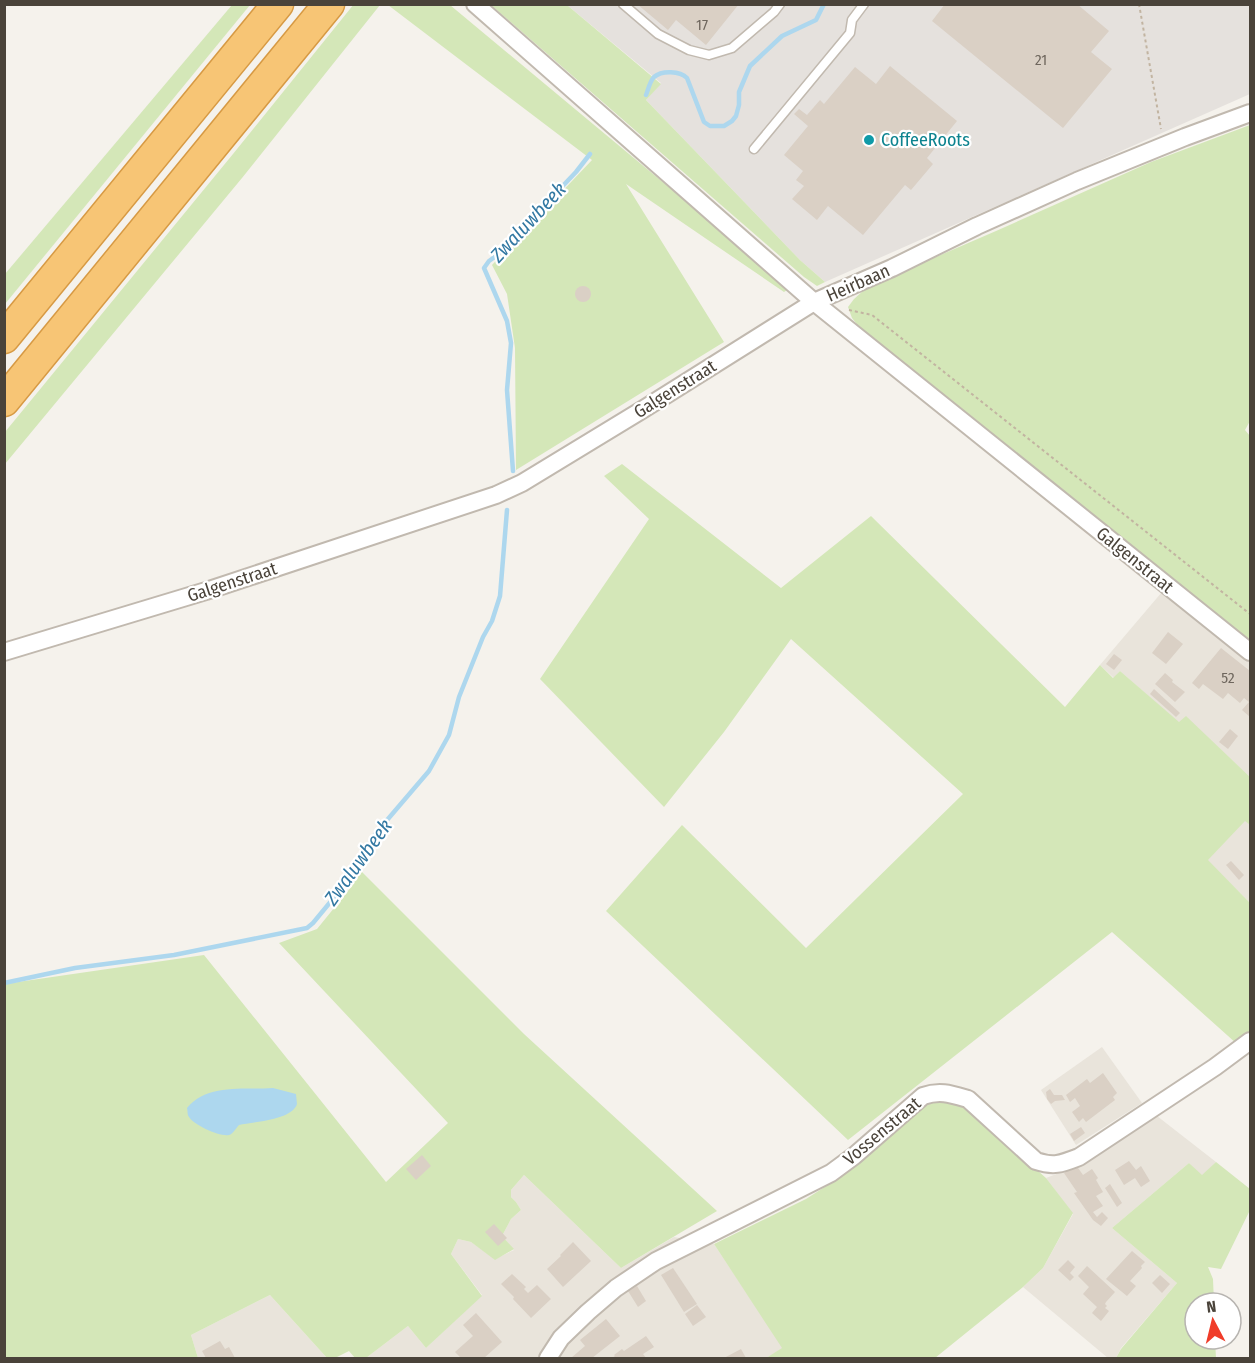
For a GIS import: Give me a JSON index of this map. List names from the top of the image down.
{
  "streets": {
    "street": ["Heirbaan", "Galgenstraat", "Vossenstraat"]
  },
  "crossings": [
    ["Heirbaan", "Galgenstraat"]
  ],
  "water": ["Zwaluwbeek"],
  "places": ["CoffeeRoots"],
  "house_numbers": ["17", "21", "52"],
  "north": "top"
}
